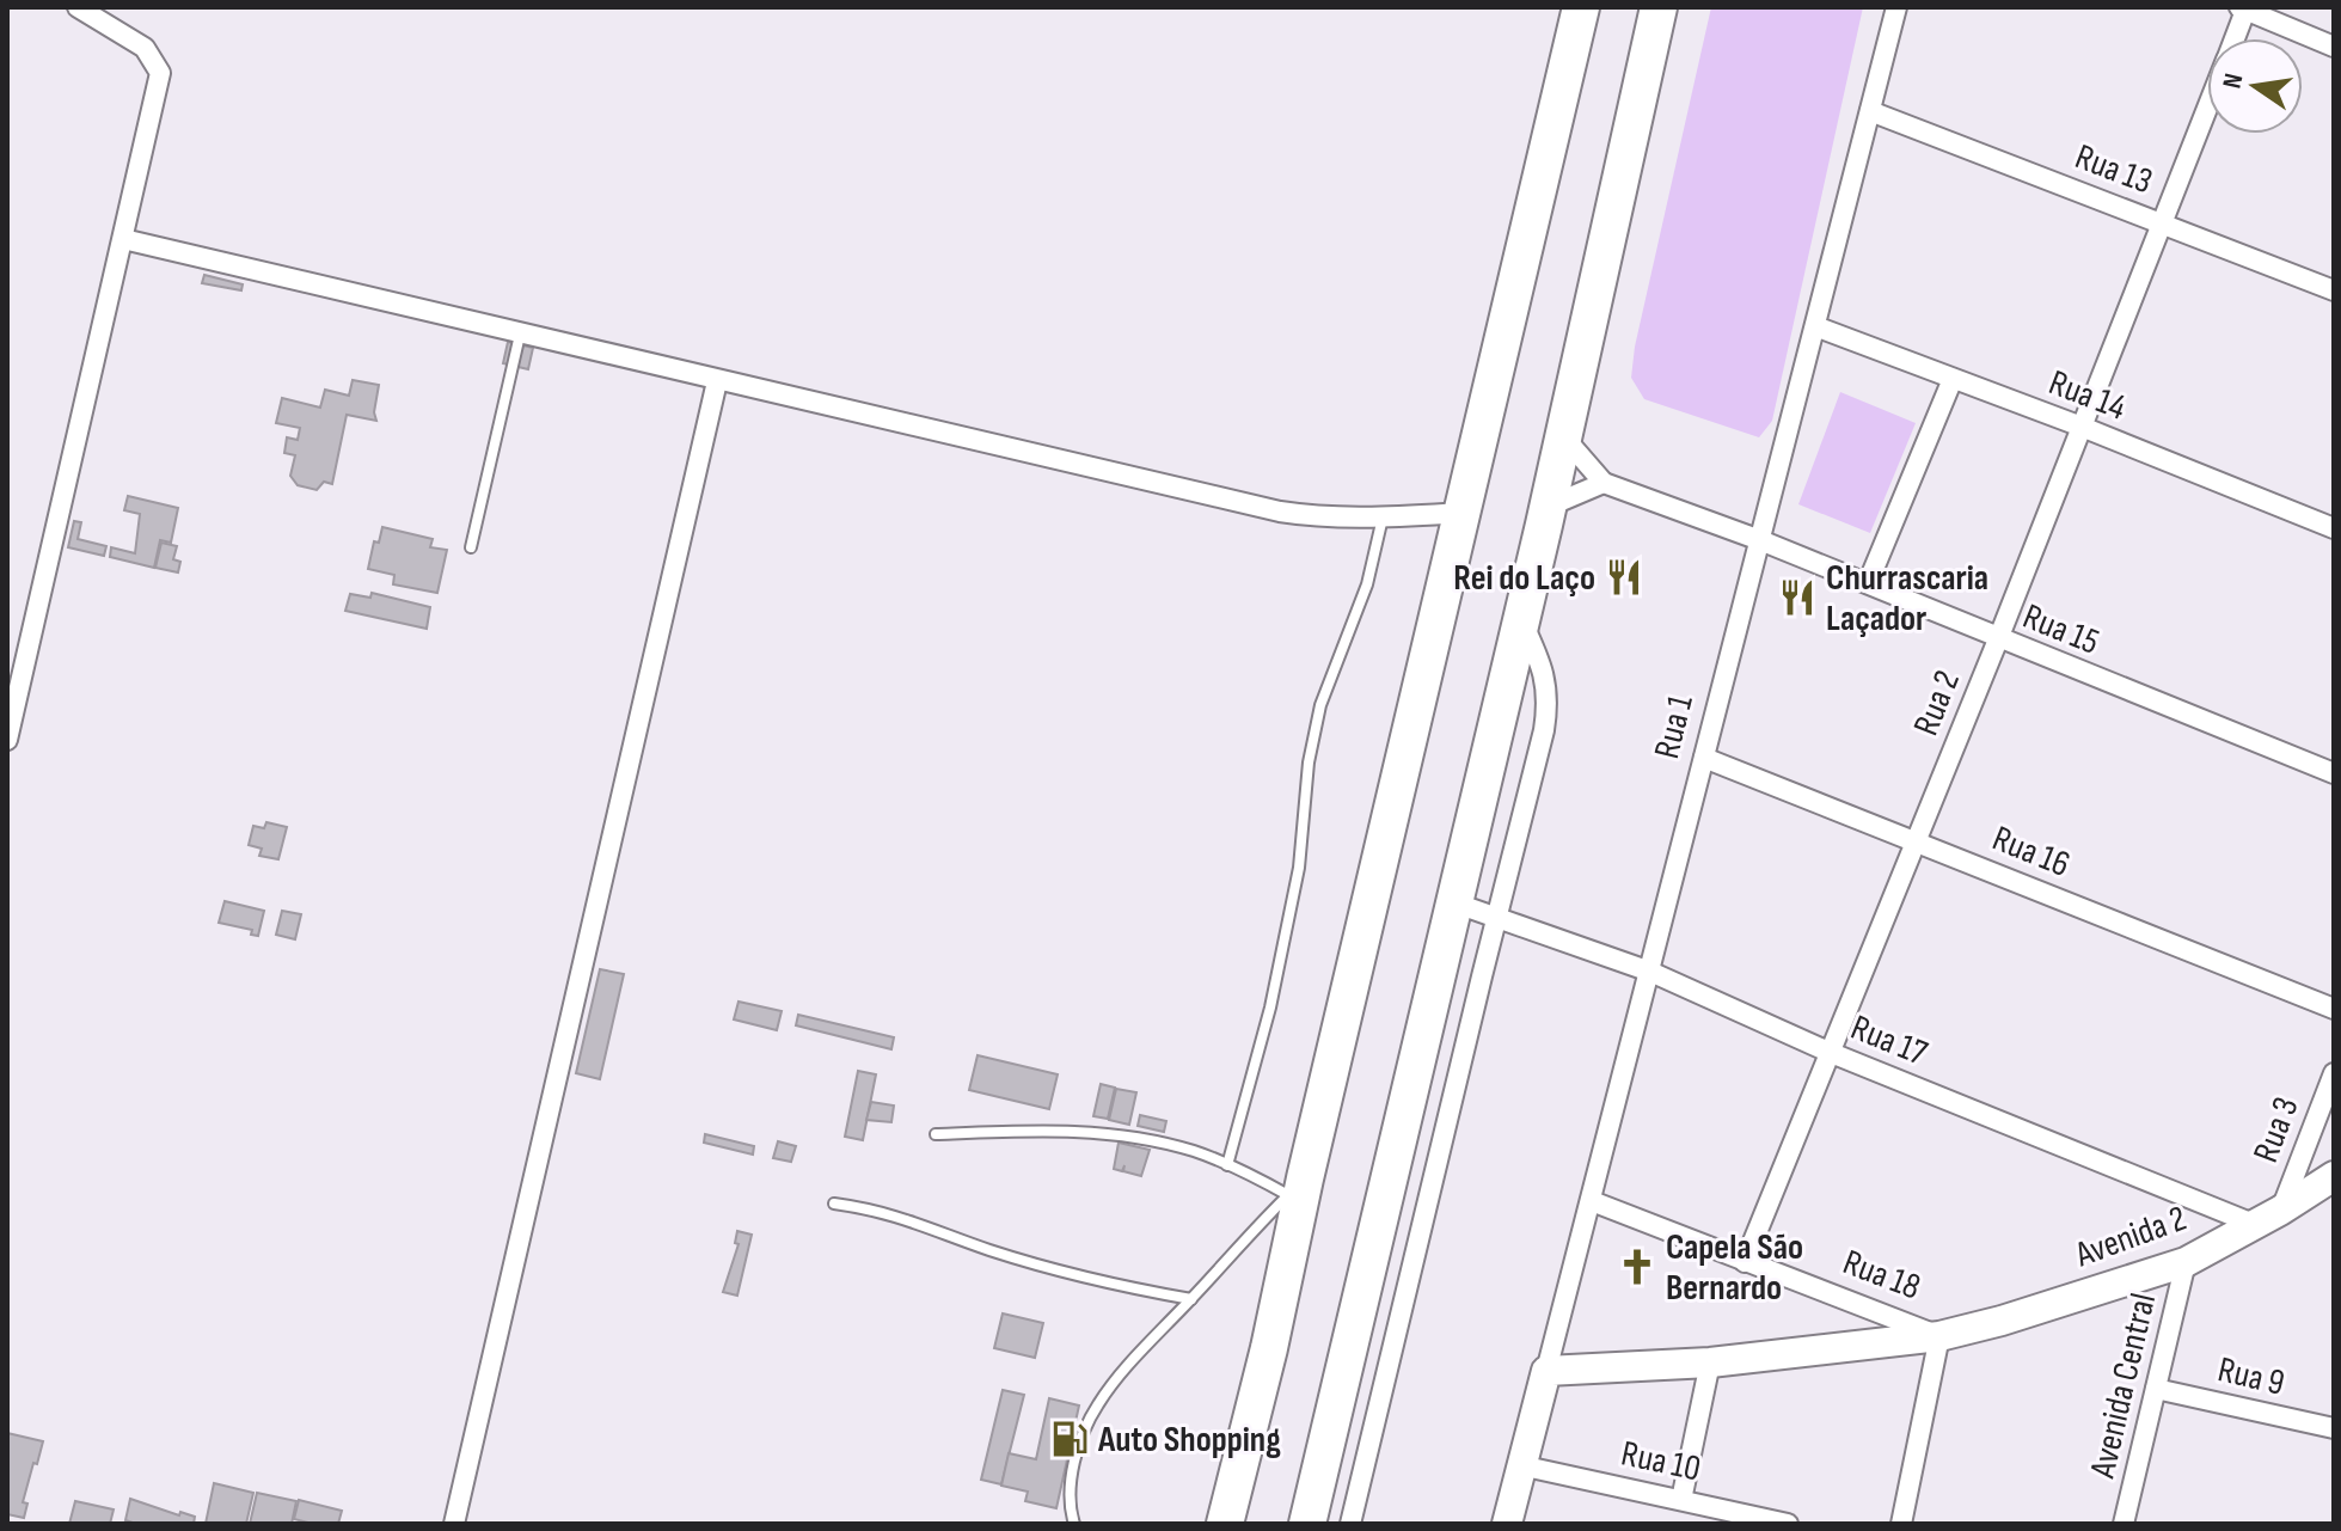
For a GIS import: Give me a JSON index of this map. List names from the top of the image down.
{
  "streets": {
    "street": [
      "Rua 13",
      "Rua 14",
      "Rua 15",
      "Rua 2",
      "Rua 1",
      "Rua 16",
      "Rua 17",
      "Rua 3",
      "Avenida 2",
      "Rua 18",
      "Rua 9",
      "Avenida Central",
      "Rua 10"
    ]
  },
  "crossings": [
    ["Rua 13", "Rua 2"],
    ["Rua 13", "Rua 1"],
    ["Rua 14", "Rua 2"],
    ["Rua 14", "Rua 1"],
    ["Rua 15", "Rua 2"],
    ["Rua 15", "Rua 1"],
    ["Rua 2", "Rua 16"],
    ["Rua 2", "Rua 17"],
    ["Rua 2", "Rua 18"],
    ["Rua 1", "Rua 16"],
    ["Rua 1", "Rua 17"],
    ["Rua 1", "Rua 18"],
    ["Rua 1", "Rua 10"],
    ["Rua 17", "Rua 3"],
    ["Rua 17", "Avenida 2"],
    ["Rua 3", "Avenida 2"],
    ["Avenida 2", "Rua 18"],
    ["Avenida 2", "Avenida Central"],
    ["Rua 9", "Avenida Central"]
  ],
  "places": {
    "restaurant": ["Rei do Laço", "Churrascaria Laçador"],
    "church": ["Capela São Bernardo"],
    "fuel station": ["Auto Shopping"]
  },
  "north": "left"
}
